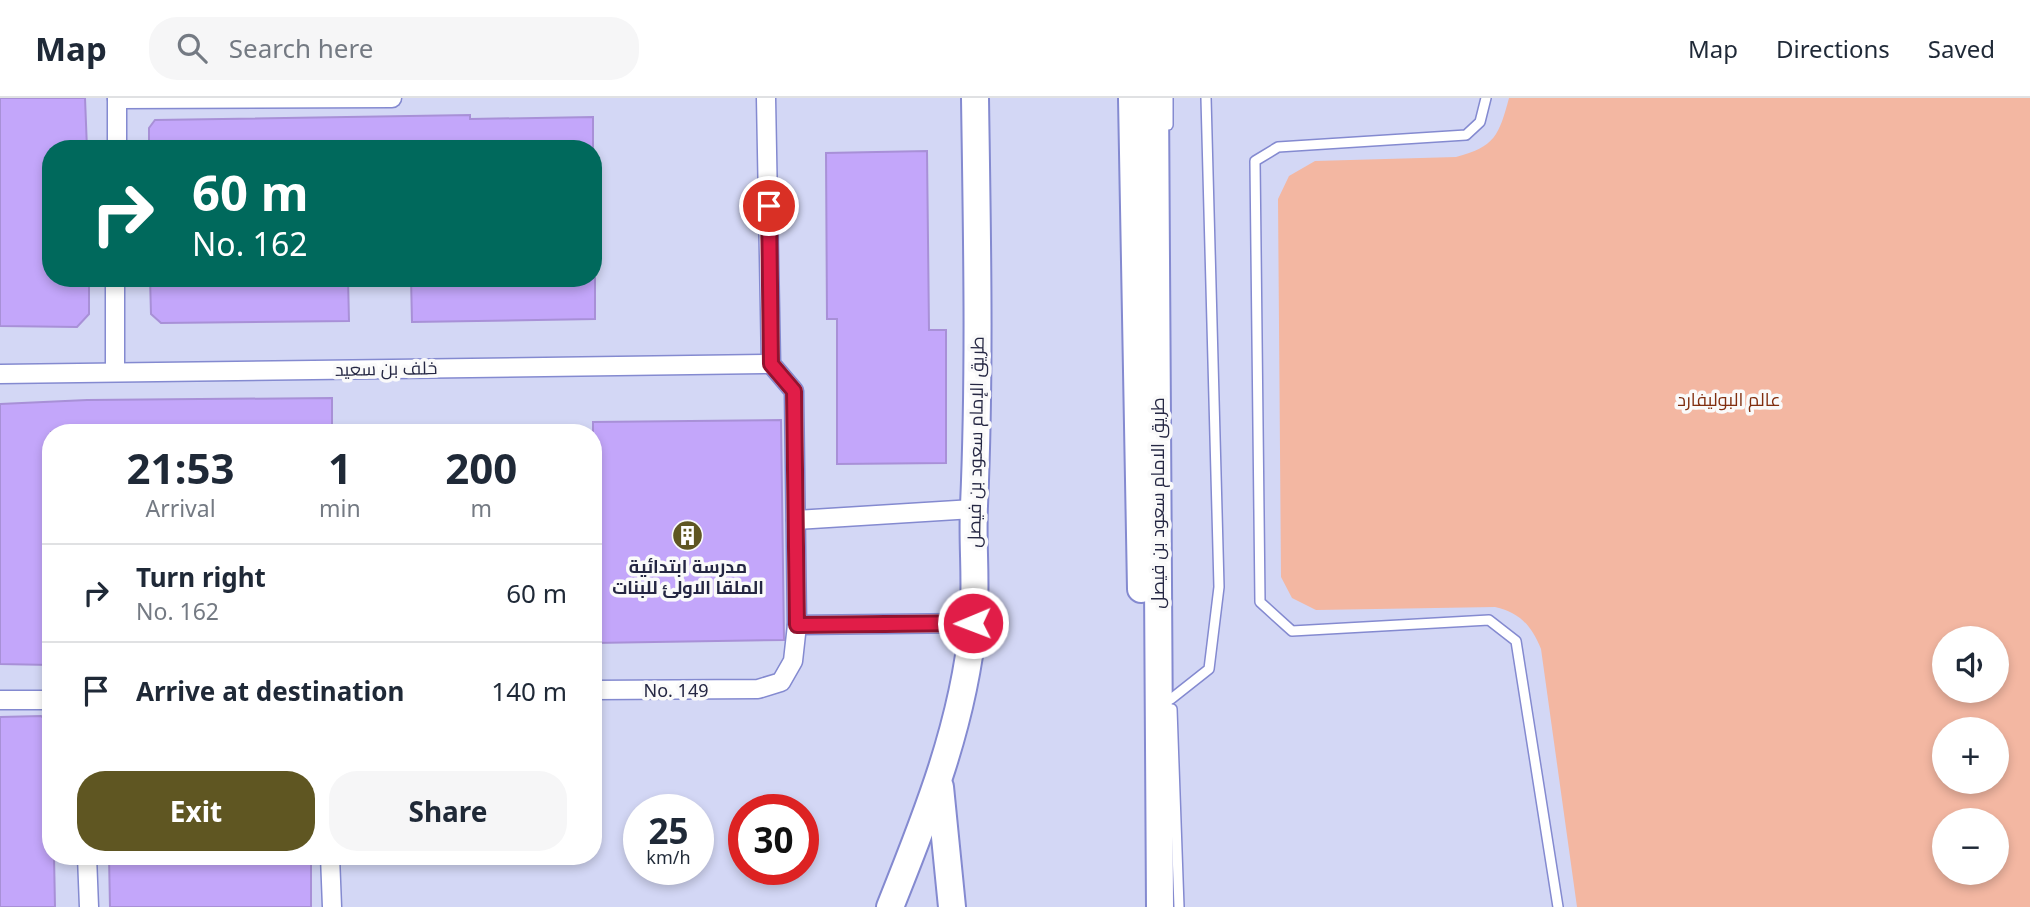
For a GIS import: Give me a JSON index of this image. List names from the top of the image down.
{
  "streets": {
    "main road": ["طريق الإمام سعود بن فيصل", "طريق الامام سعود بن فيصل"],
    "street": ["خلف بن سعيد", "No. 149"]
  },
  "parks": ["عالم البوليفارد"],
  "places": {
    "building": ["مدرسة ابتدائية الملقا الاولئ للبنات"]
  },
  "page": {
    "header": "Map",
    "search": "Search here",
    "nav": ["Map", "Directions", "Saved"],
    "turn": ["60 m", "No. 162"],
    "eta": [
      "21:53",
      "Arrival",
      "1",
      "min",
      "200",
      "m"
    ],
    "list": [
      {
        "name": "Turn right",
        "note": "No. 162",
        "value": "60 m"
      },
      {
        "name": "Arrive at destination",
        "value": "140 m"
      }
    ],
    "map_buttons": ["+", "−"],
    "buttons": ["Exit", "Share"],
    "speed": "25 km/h",
    "limit": "30"
  }
}
